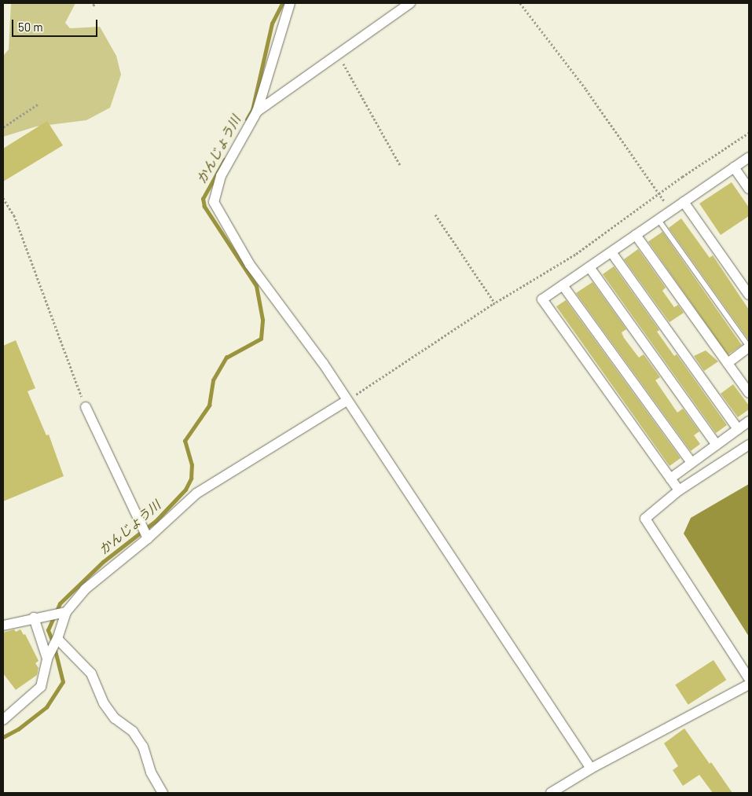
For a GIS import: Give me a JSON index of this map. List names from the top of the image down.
{
  "water": ["かんじょう川"],
  "scale_bar": "50 m"
}
